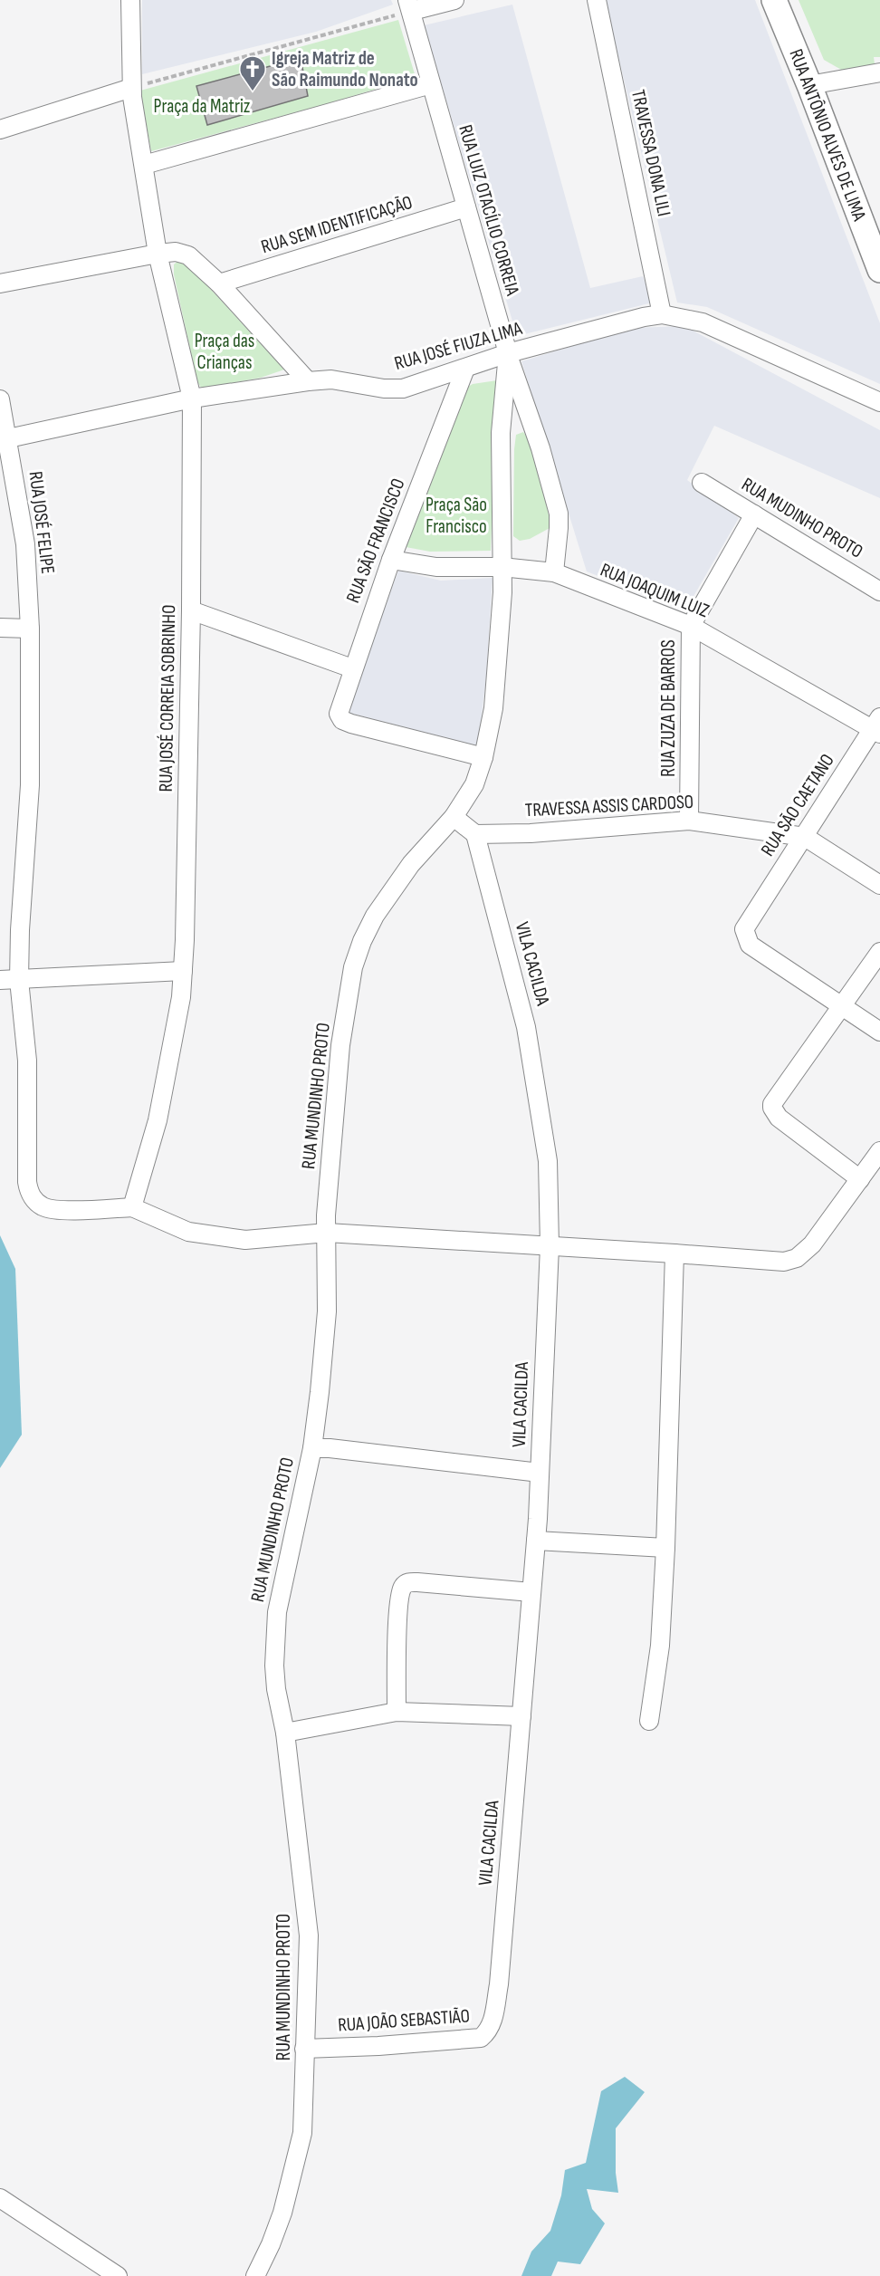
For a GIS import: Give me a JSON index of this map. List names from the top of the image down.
{
  "streets": {
    "main road": ["RUA ANTÔNIO ALVES DE LIMA"],
    "street": [
      "TRAVESSA DONA LILI",
      "RUA LUIZ OTACÍLIO CORREIA",
      "RUA SEM IDENTIFICAÇÃO",
      "RUA JOSÉ FIUZA LIMA",
      "RUA MUDINHO PROTO",
      "RUA JOSÉ FELIPE",
      "RUA SÃO FRANCISCO",
      "RUA JOAQUIM LUIZ",
      "RUA JOSÉ CORREIA SOBRINHO",
      "RUA ZUZA DE BARROS",
      "RUA SÃO CAETANO",
      "TRAVESSA ASSIS CARDOSO",
      "VILA CACILDA",
      "RUA MUNDINHO PROTO",
      "RUA JOÃO SEBASTIÃO"
    ]
  },
  "crossings": [
    ["TRAVESSA DONA LILI", "RUA JOSÉ FIUZA LIMA"],
    ["RUA LUIZ OTACÍLIO CORREIA", "RUA SEM IDENTIFICAÇÃO"],
    ["RUA LUIZ OTACÍLIO CORREIA", "RUA JOSÉ FIUZA LIMA"],
    ["RUA LUIZ OTACÍLIO CORREIA", "RUA SÃO FRANCISCO"],
    ["RUA LUIZ OTACÍLIO CORREIA", "RUA JOAQUIM LUIZ"],
    ["RUA LUIZ OTACÍLIO CORREIA", "RUA MUNDINHO PROTO"],
    ["RUA JOSÉ FIUZA LIMA", "RUA JOSÉ FELIPE"],
    ["RUA JOSÉ FIUZA LIMA", "RUA SÃO FRANCISCO"],
    ["RUA JOSÉ FIUZA LIMA", "RUA JOSÉ CORREIA SOBRINHO"],
    ["RUA MUDINHO PROTO", "RUA ZUZA DE BARROS"],
    ["RUA JOSÉ FELIPE", "RUA JOSÉ CORREIA SOBRINHO"],
    ["RUA SÃO FRANCISCO", "RUA JOAQUIM LUIZ"],
    ["RUA JOAQUIM LUIZ", "RUA ZUZA DE BARROS"],
    ["RUA JOAQUIM LUIZ", "RUA SÃO CAETANO"],
    ["RUA ZUZA DE BARROS", "TRAVESSA ASSIS CARDOSO"],
    ["RUA SÃO CAETANO", "TRAVESSA ASSIS CARDOSO"],
    ["TRAVESSA ASSIS CARDOSO", "VILA CACILDA"],
    ["VILA CACILDA", "RUA JOÃO SEBASTIÃO"],
    ["RUA MUNDINHO PROTO", "RUA JOÃO SEBASTIÃO"]
  ],
  "parks": ["Praça da Matriz", "Praça das Crianças", "Praça São Francisco"],
  "places": {
    "church": ["Igreja Matriz de São Raimundo Nonato"]
  }
}
